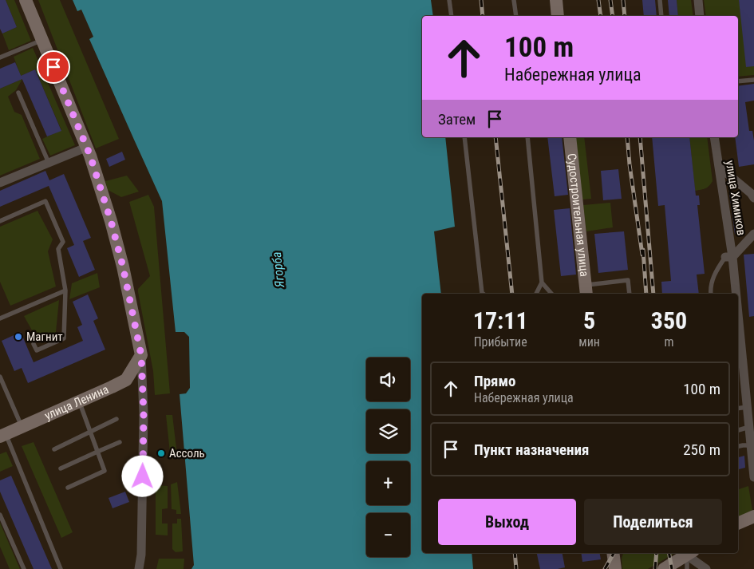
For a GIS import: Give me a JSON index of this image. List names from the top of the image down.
{
  "streets": {
    "main road": ["Судостроительная улица", "улица Ленина"],
    "street": ["улица Химиков"]
  },
  "water": ["Ягорба"],
  "places": ["Магнит", "Ассоль"],
  "page": {
    "turn": ["100 m", "Набережная улица"],
    "then": "Затем",
    "eta": [
      "17:11",
      "Прибытие",
      "5",
      "мин",
      "350",
      "m"
    ],
    "map_buttons": ["+", "−"],
    "list": [
      {
        "name": "Прямо",
        "note": "Набережная улица",
        "value": "100 m"
      },
      {
        "name": "Пункт назначения",
        "value": "250 m"
      }
    ],
    "buttons": ["Выход", "Поделиться"]
  }
}
